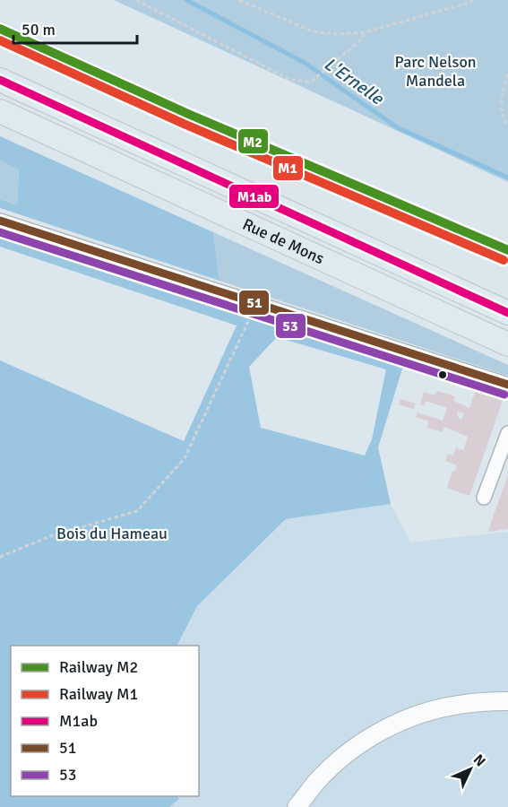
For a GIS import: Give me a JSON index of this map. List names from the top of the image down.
{
  "streets": {
    "highway": ["Rue de Mons"]
  },
  "water": ["L'Ernelle"],
  "parks": ["Parc Nelson Mandela", "Bois du Hameau"],
  "lines": [
    "rail line M2",
    "rail line M1",
    "transit line M1ab",
    "transit line 51",
    "transit line 53"
  ],
  "legend": [
    "Railway M2",
    "Railway M1",
    "M1ab",
    "51",
    "53"
  ],
  "scale_bar": "50 m",
  "north": "top right"
}
